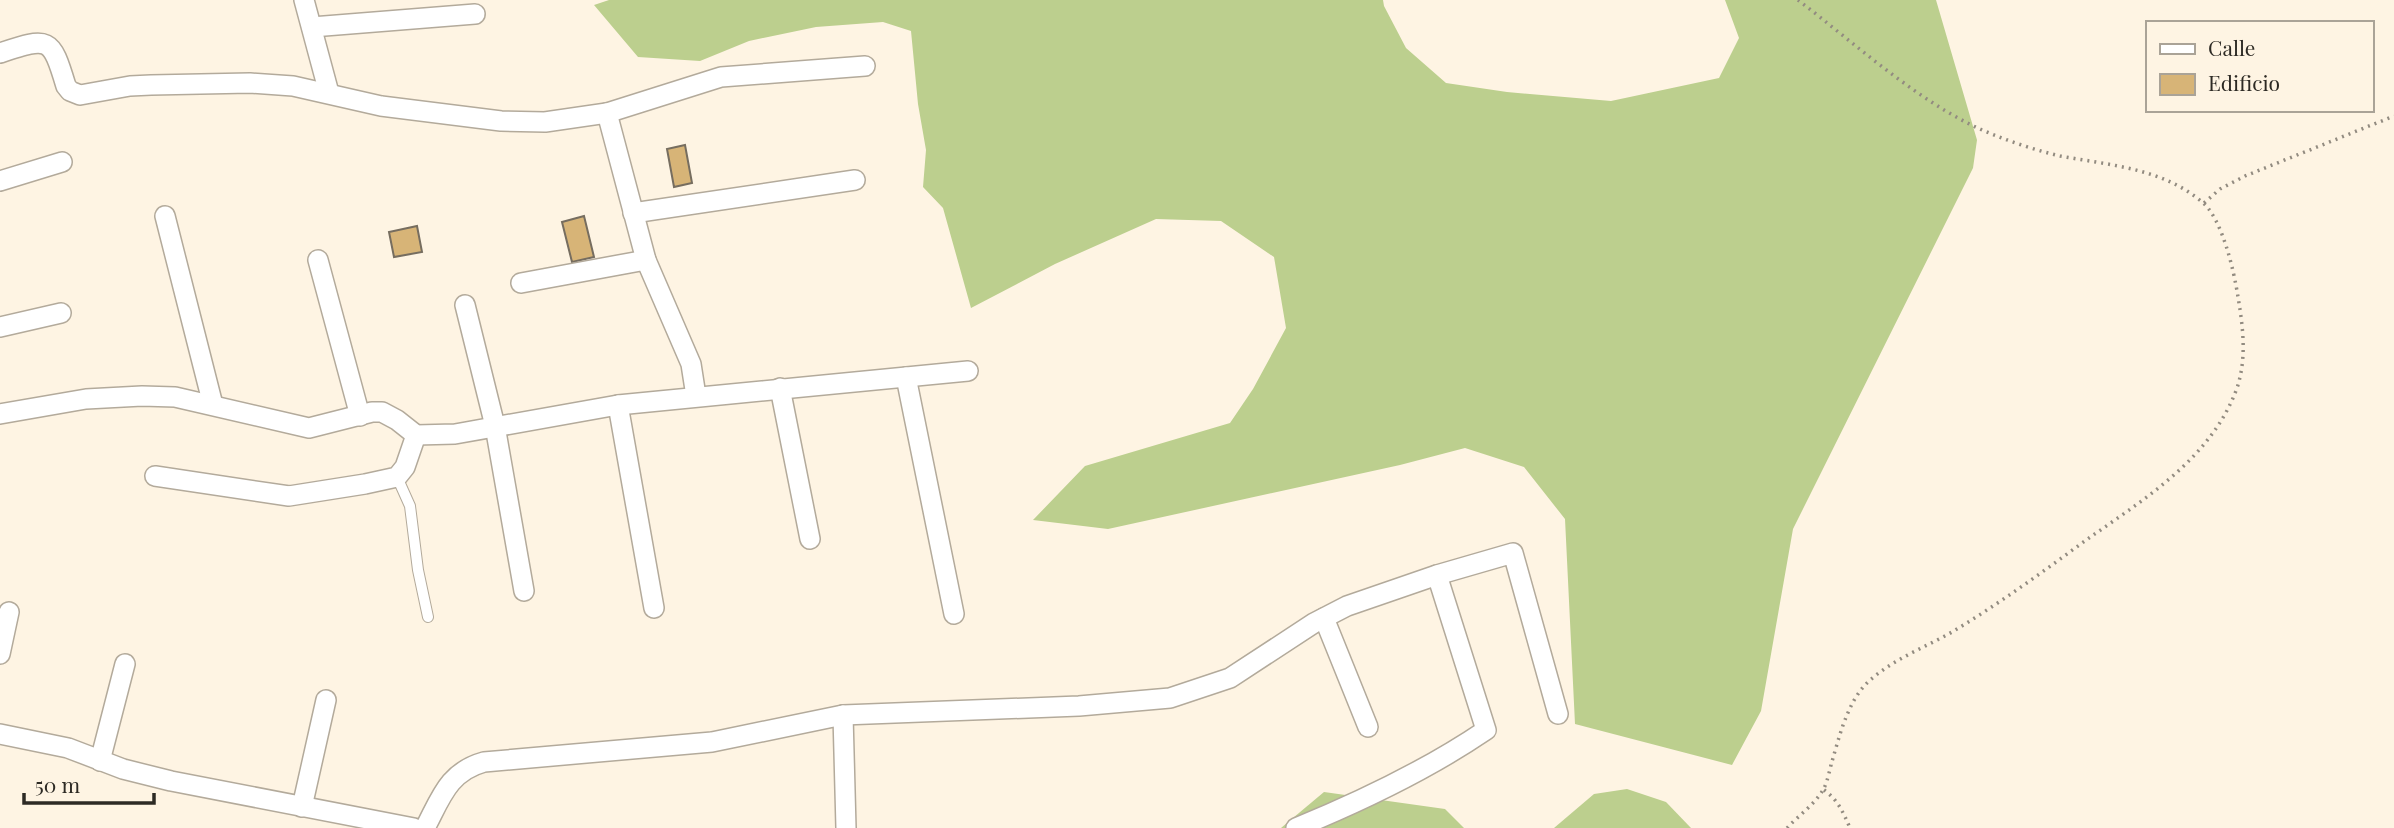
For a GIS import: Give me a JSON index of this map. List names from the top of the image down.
{
  "legend": ["Calle", "Edificio"],
  "scale_bar": "50 m"
}
